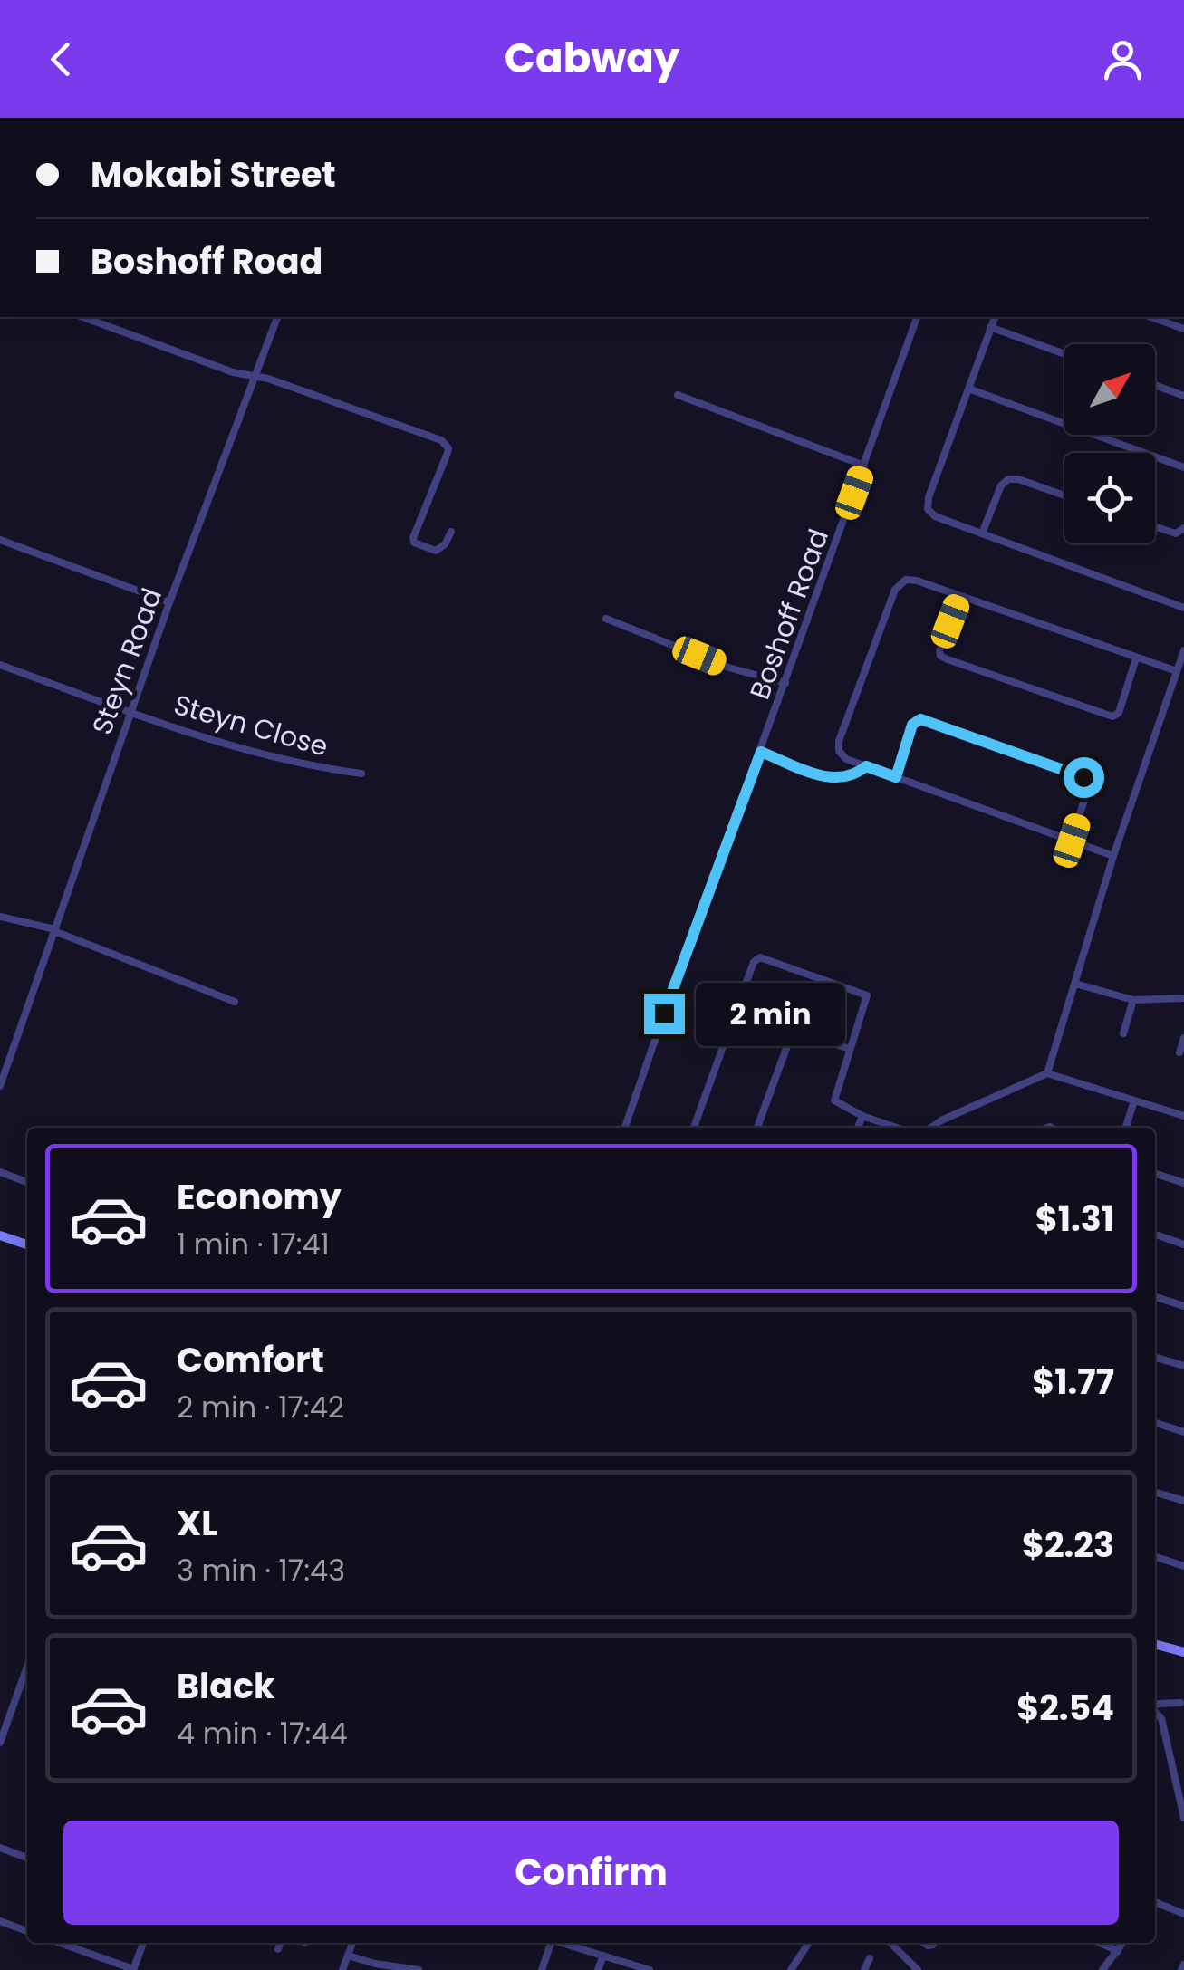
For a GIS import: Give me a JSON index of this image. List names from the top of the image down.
{
  "streets": {
    "street": ["Boshoff Road", "Steyn Road", "Steyn Close"]
  },
  "crossings": [
    ["Steyn Road", "Steyn Close"]
  ],
  "north": "top right",
  "page": {
    "header": "Cabway",
    "banner": ["Mokabi Street", "Boshoff Road"],
    "bubble": "2 min",
    "list": [
      {
        "name": "Economy",
        "note": "1 min · 17:41",
        "value": "$1.31"
      },
      {
        "name": "Comfort",
        "note": "2 min · 17:42",
        "value": "$1.77"
      },
      {
        "name": "XL",
        "note": "3 min · 17:43",
        "value": "$2.23"
      },
      {
        "name": "Black",
        "note": "4 min · 17:44",
        "value": "$2.54"
      }
    ],
    "buttons": "Confirm"
  }
}
